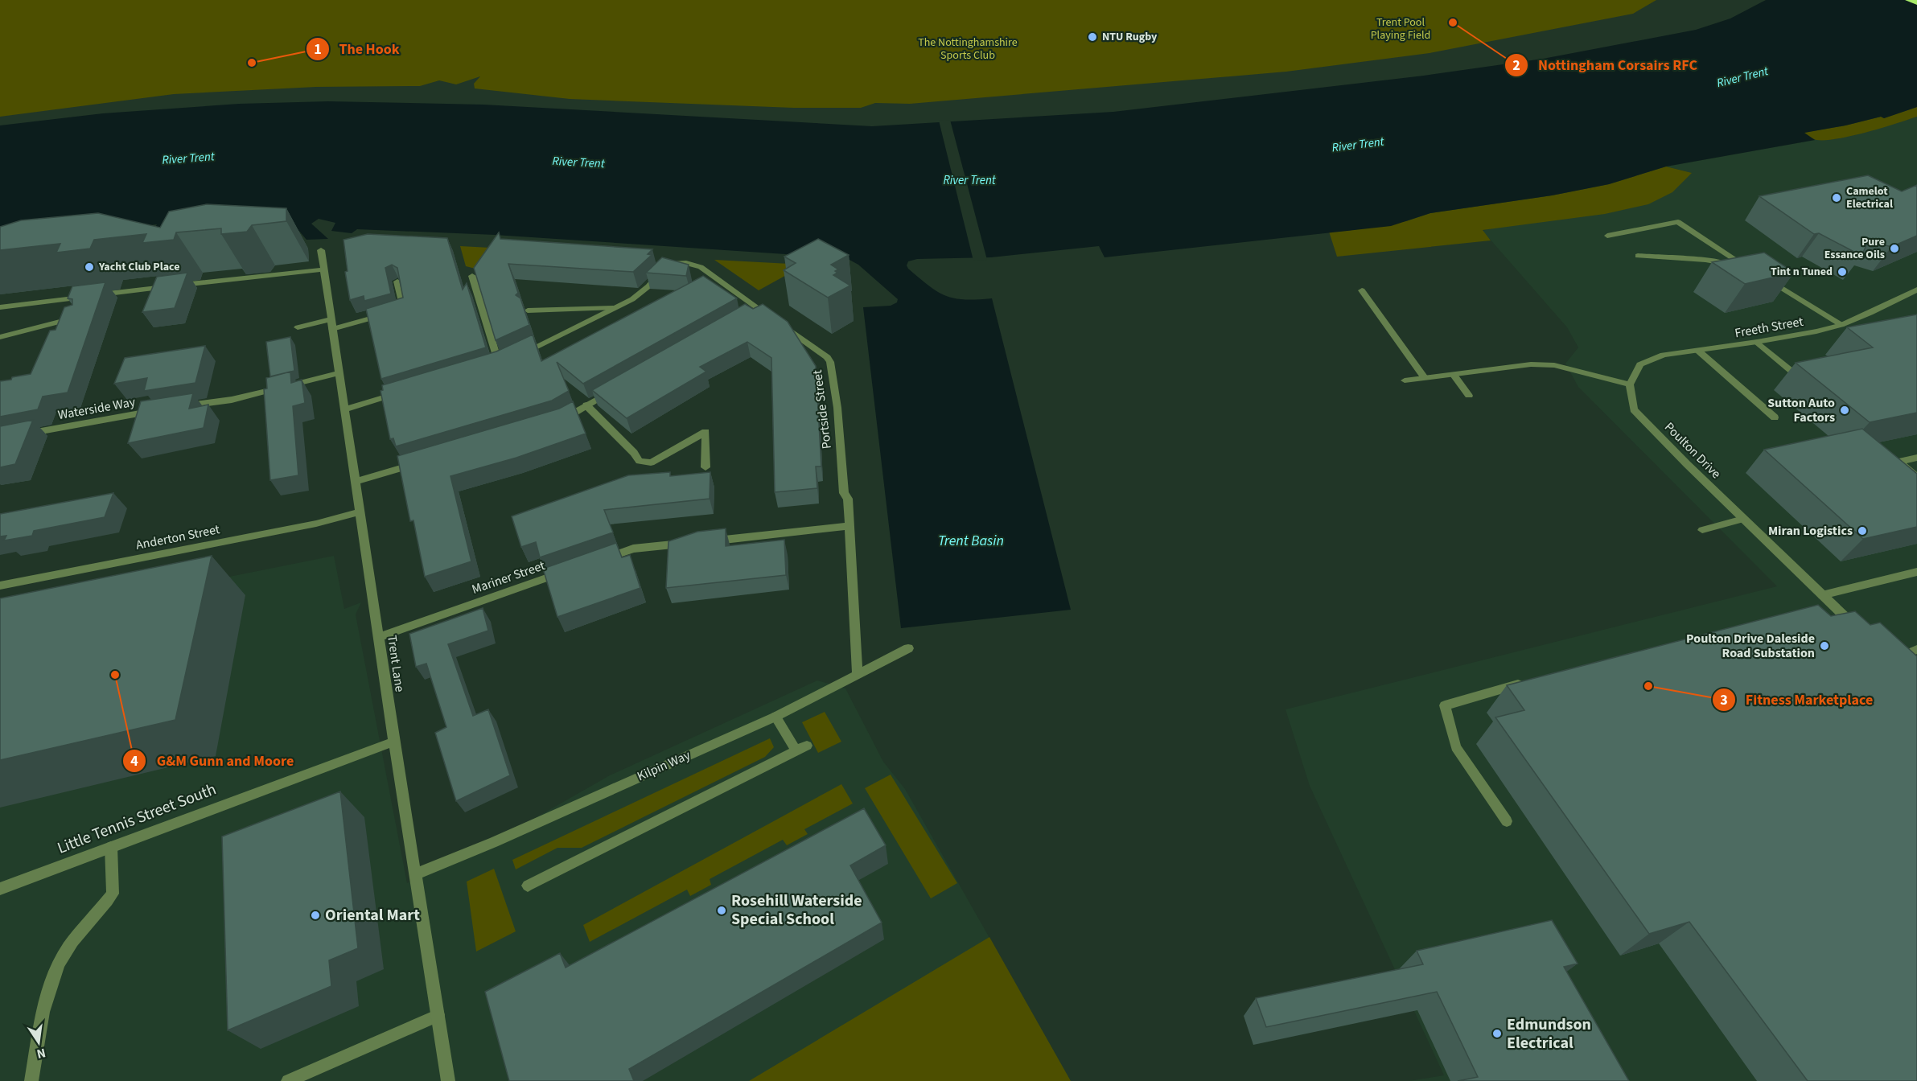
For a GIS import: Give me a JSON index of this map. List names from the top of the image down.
{
  "streets": {
    "street": [
      "Freeth Street",
      "Waterside Way",
      "Portside Street",
      "Poulton Drive",
      "Anderton Street",
      "Mariner Street",
      "Trent Lane",
      "Kilpin Way",
      "Little Tennis Street South"
    ]
  },
  "crossings": [
    ["Freeth Street", "Poulton Drive"],
    ["Portside Street", "Kilpin Way"],
    ["Anderton Street", "Trent Lane"],
    ["Mariner Street", "Trent Lane"],
    ["Trent Lane", "Kilpin Way"],
    ["Trent Lane", "Little Tennis Street South"]
  ],
  "water": ["River Trent", "Trent Basin"],
  "parks": ["Trent Pool Playing Field", "The Nottinghamshire Sports Club"],
  "places": [
    "Nottingham Corsairs RFC",
    "NTU Rugby",
    "The Hook",
    "Camelot Electrical",
    "Pure Essance Oils",
    "Yacht Club Place",
    "Tint n Tuned",
    "Sutton Auto Factors",
    "Miran Logistics",
    "Poulton Drive Daleside Road Substation",
    "G&M Gunn and Moore",
    "Fitness Marketplace",
    "Rosehill Waterside Special School",
    "Oriental Mart",
    "Edmundson Electrical"
  ],
  "north": "bottom"
}
